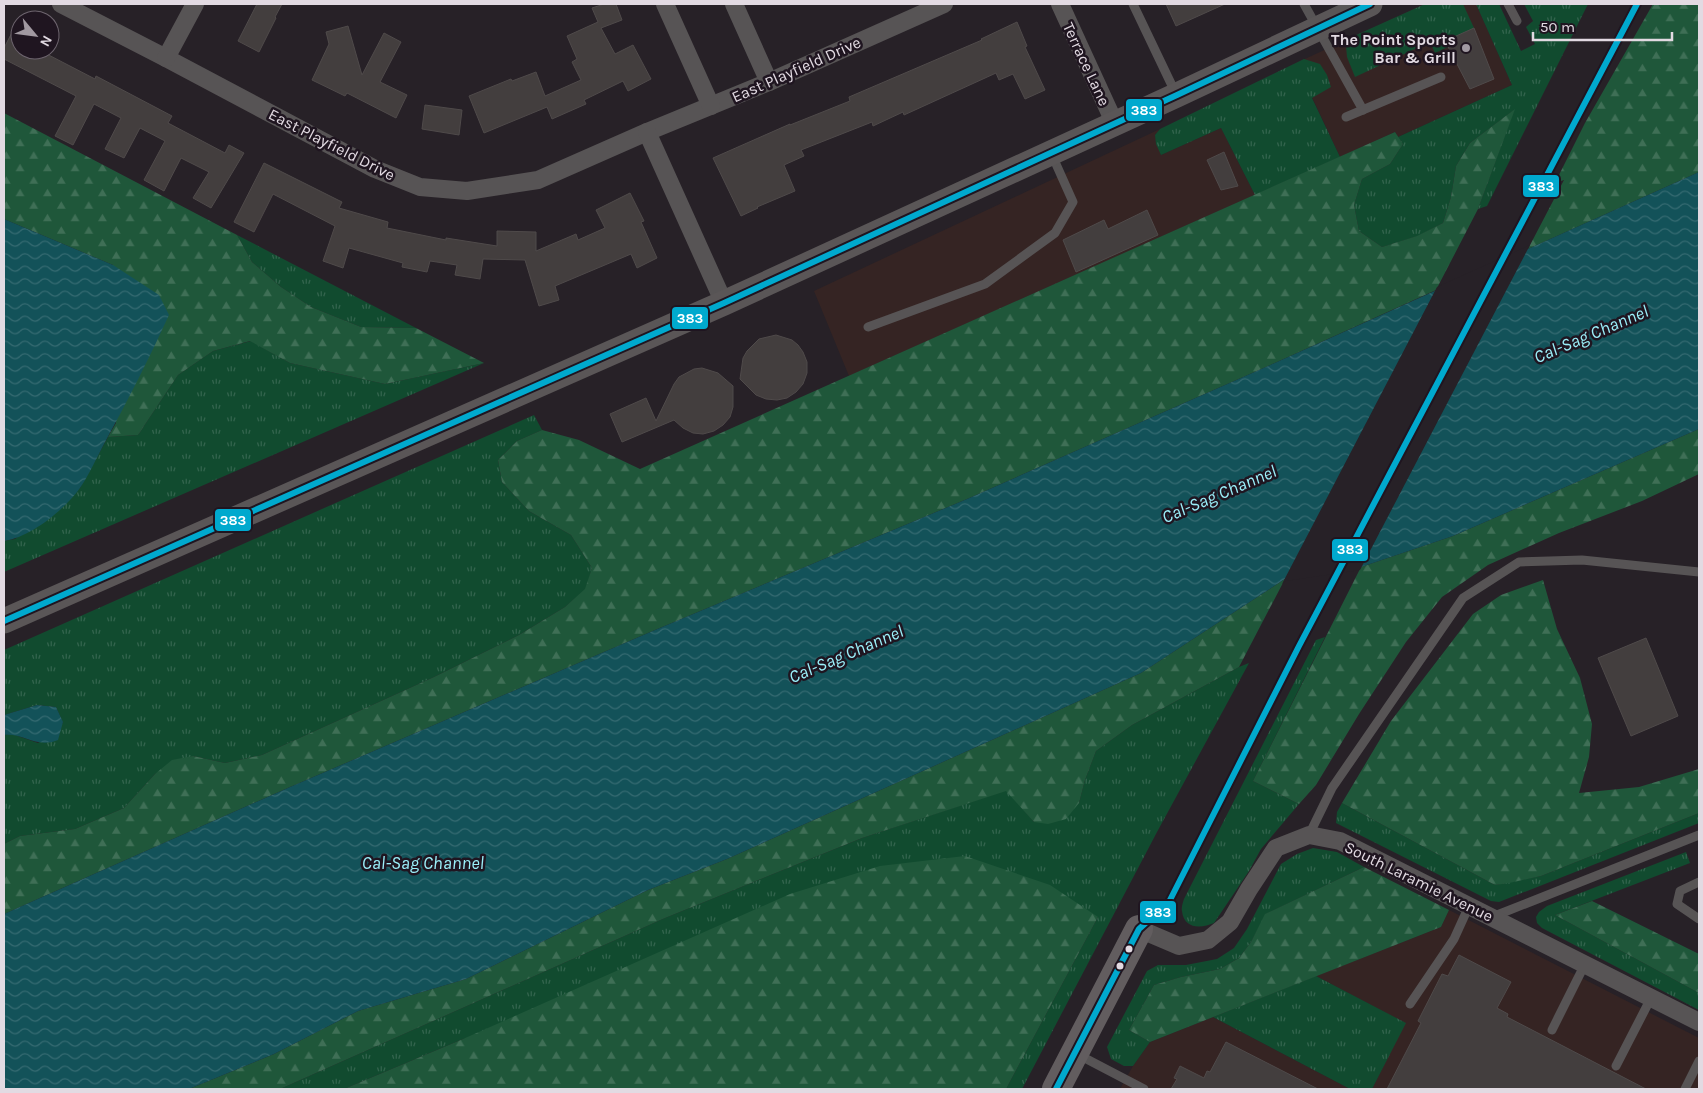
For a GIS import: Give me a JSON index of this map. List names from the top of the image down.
{
  "streets": {
    "street": ["Terrace Lane", "East Playfield Drive", "South Laramie Avenue"]
  },
  "water": ["Cal-Sag Channel"],
  "places": ["The Point Sports Bar & Grill"],
  "lines": ["transit line 383"],
  "scale_bar": "50 m",
  "north": "bottom right"
}
